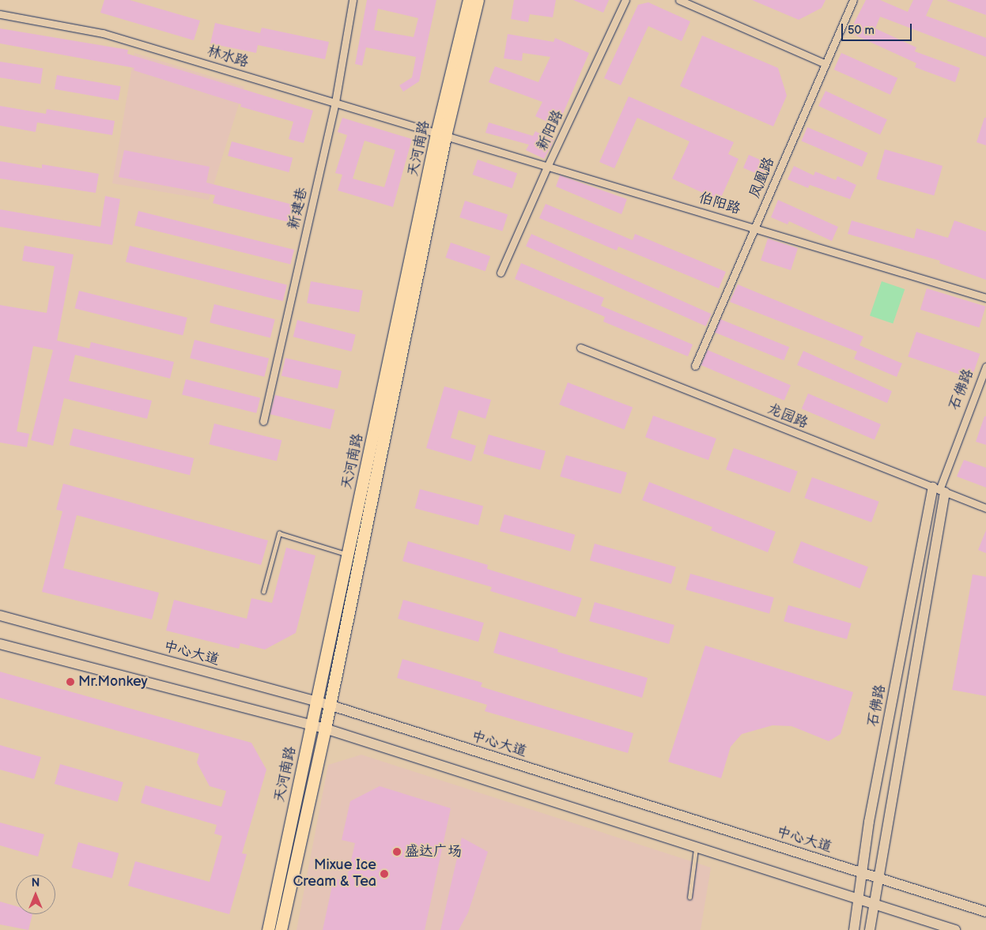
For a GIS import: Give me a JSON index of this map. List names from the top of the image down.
{
  "streets": {
    "main road": ["天河南路", "石佛路", "中心大道"],
    "street": [
      "林水路",
      "新阳路",
      "凤凰路",
      "伯阳路",
      "新建巷",
      "龙园路"
    ]
  },
  "crossings": [
    ["林水路", "天河南路"],
    ["林水路", "伯阳路"],
    ["林水路", "新建巷"],
    ["新阳路", "伯阳路"],
    ["天河南路", "伯阳路"],
    ["天河南路", "中心大道"],
    ["凤凰路", "伯阳路"],
    ["石佛路", "龙园路"],
    ["石佛路", "中心大道"]
  ],
  "places": ["Mr.Monkey", "盛达广场", "Mixue Ice Cream & Tea"],
  "scale_bar": "50 m",
  "north": "top"
}
